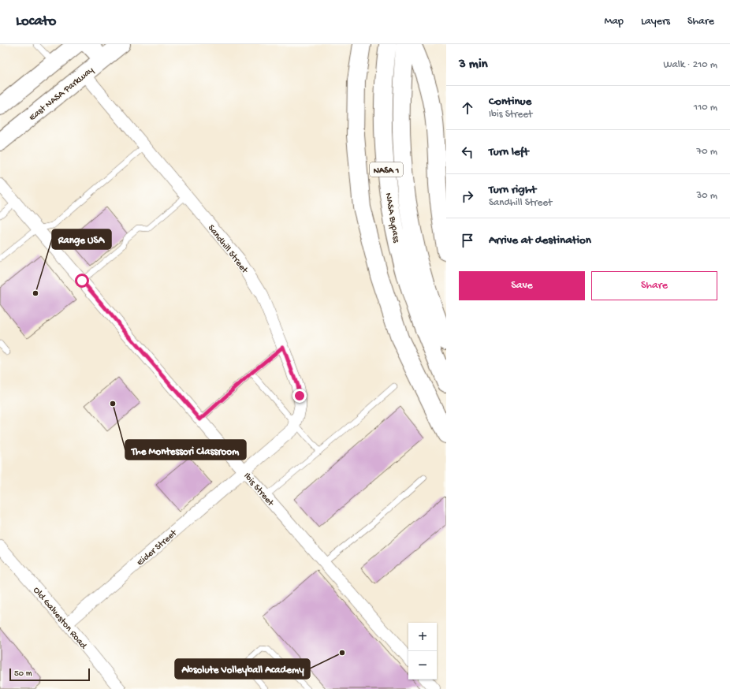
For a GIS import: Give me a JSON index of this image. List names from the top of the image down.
{
  "streets": {
    "main road": ["East NASA Parkway", "NASA 1", "NASA Bypass"],
    "street": [
      "Sandhill Street",
      "Ibis Street",
      "Eider Street",
      "Old Galveston Road"
    ]
  },
  "crossings": [
    ["East NASA Parkway", "Sandhill Street"],
    ["Sandhill Street", "Ibis Street"],
    ["Sandhill Street", "Eider Street"],
    ["Ibis Street", "Eider Street"],
    ["Eider Street", "Old Galveston Road"]
  ],
  "places": ["Range USA", "The Montessori Classroom", "Absolute Volleyball Academy"],
  "scale_bar": "50 m",
  "page": {
    "header": "Locato",
    "nav": ["Map", "Layers", "Share"],
    "heading": ["3 min", "Walk · 210 m"],
    "list": [
      ["Continue", "Ibis Street", "110 m"],
      ["Turn left", "70 m"],
      ["Turn right", "Sandhill Street", "30 m"],
      "Arrive at destination"
    ],
    "buttons": ["Save", "Share"],
    "map_buttons": ["+", "−"],
    "scale": "50 m"
  }
}
